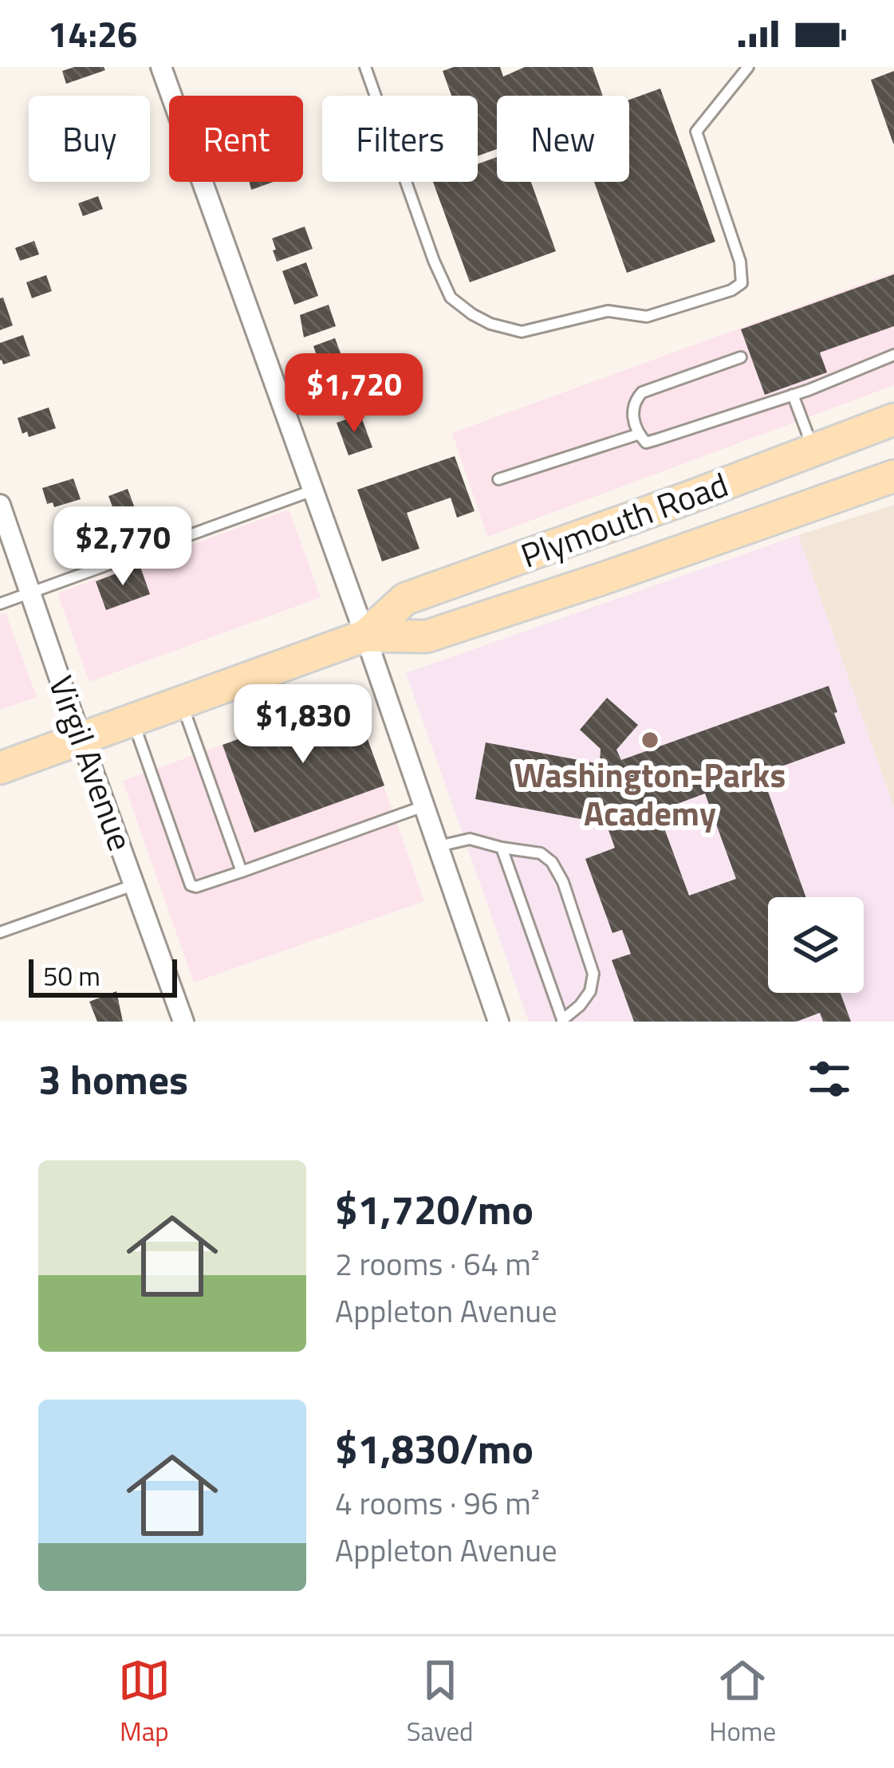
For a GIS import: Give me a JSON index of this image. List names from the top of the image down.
{
  "streets": {
    "main road": ["Plymouth Road"],
    "street": ["Virgil Avenue"]
  },
  "crossings": [
    ["Plymouth Road", "Virgil Avenue"]
  ],
  "places": ["Washington-Parks Academy"],
  "scale_bar": "50 m",
  "page": {
    "status": "14:26",
    "chip": [
      "Buy",
      "Rent",
      "Filters",
      "New"
    ],
    "price": ["$1,720", "$2,770", "$1,830"],
    "scale": "50 m",
    "heading": "3 homes",
    "list": [
      {
        "name": "$1,720/mo",
        "note": "2 rooms · 64 m² · Appleton Avenue"
      },
      {
        "name": "$1,830/mo",
        "note": "4 rooms · 96 m² · Appleton Avenue"
      }
    ],
    "tabs": ["Map", "Saved", "Home"]
  }
}
